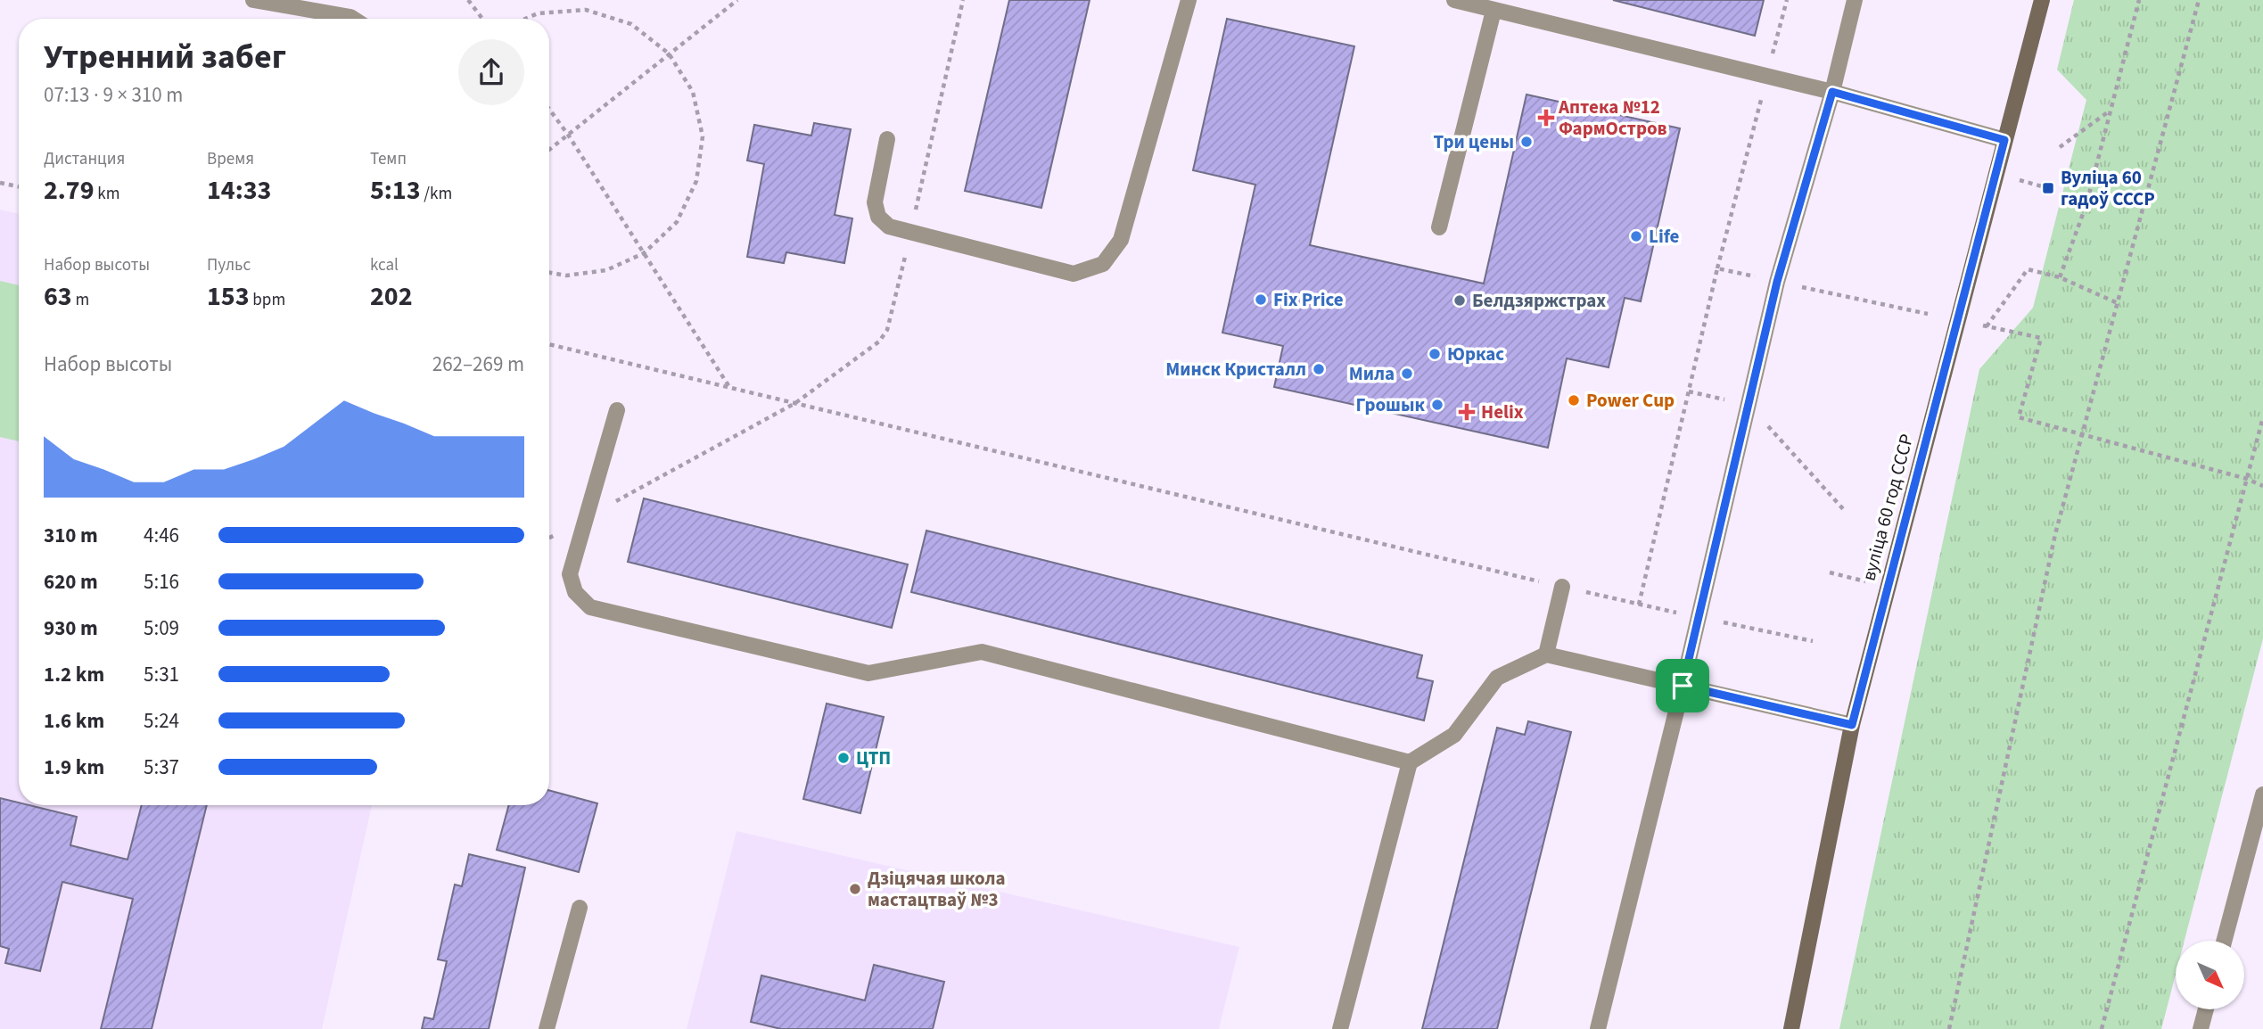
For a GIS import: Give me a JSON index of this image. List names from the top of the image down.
{
  "streets": {
    "main road": ["вуліца 60 год СССР"]
  },
  "places": {
    "health": ["Аптека №12 ФармОстров", "Helix"],
    "other": [
      "Три цены",
      "Life",
      "Fix Price",
      "Белдзяржстрах",
      "Юркас",
      "Минск Кристалл",
      "Мила",
      "Power Cup",
      "Грошык",
      "ЦТП",
      "Дзіцячая школа мастацтваў №3"
    ],
    "transit": ["Вуліца 60 гадоў СССР"]
  },
  "north": "bottom right",
  "page": {
    "heading": ["Утренний забег", "07:13 · 9 × 310 m"],
    "stats": [
      ["Дистанция", "2.79 km"],
      ["Время", "14:33"],
      ["Темп", "5:13 /km"],
      ["Набор высоты", "63 m"],
      ["Пульс", "153 bpm"],
      ["kcal", "202"]
    ],
    "chart": ["Набор высоты", "262–269 m"],
    "list": [
      {
        "name": "310 m",
        "note": "4:46"
      },
      {
        "name": "620 m",
        "note": "5:16"
      },
      {
        "name": "930 m",
        "note": "5:09"
      },
      {
        "name": "1.2 km",
        "note": "5:31"
      },
      {
        "name": "1.6 km",
        "note": "5:24"
      },
      {
        "name": "1.9 km",
        "note": "5:37"
      }
    ]
  }
}
